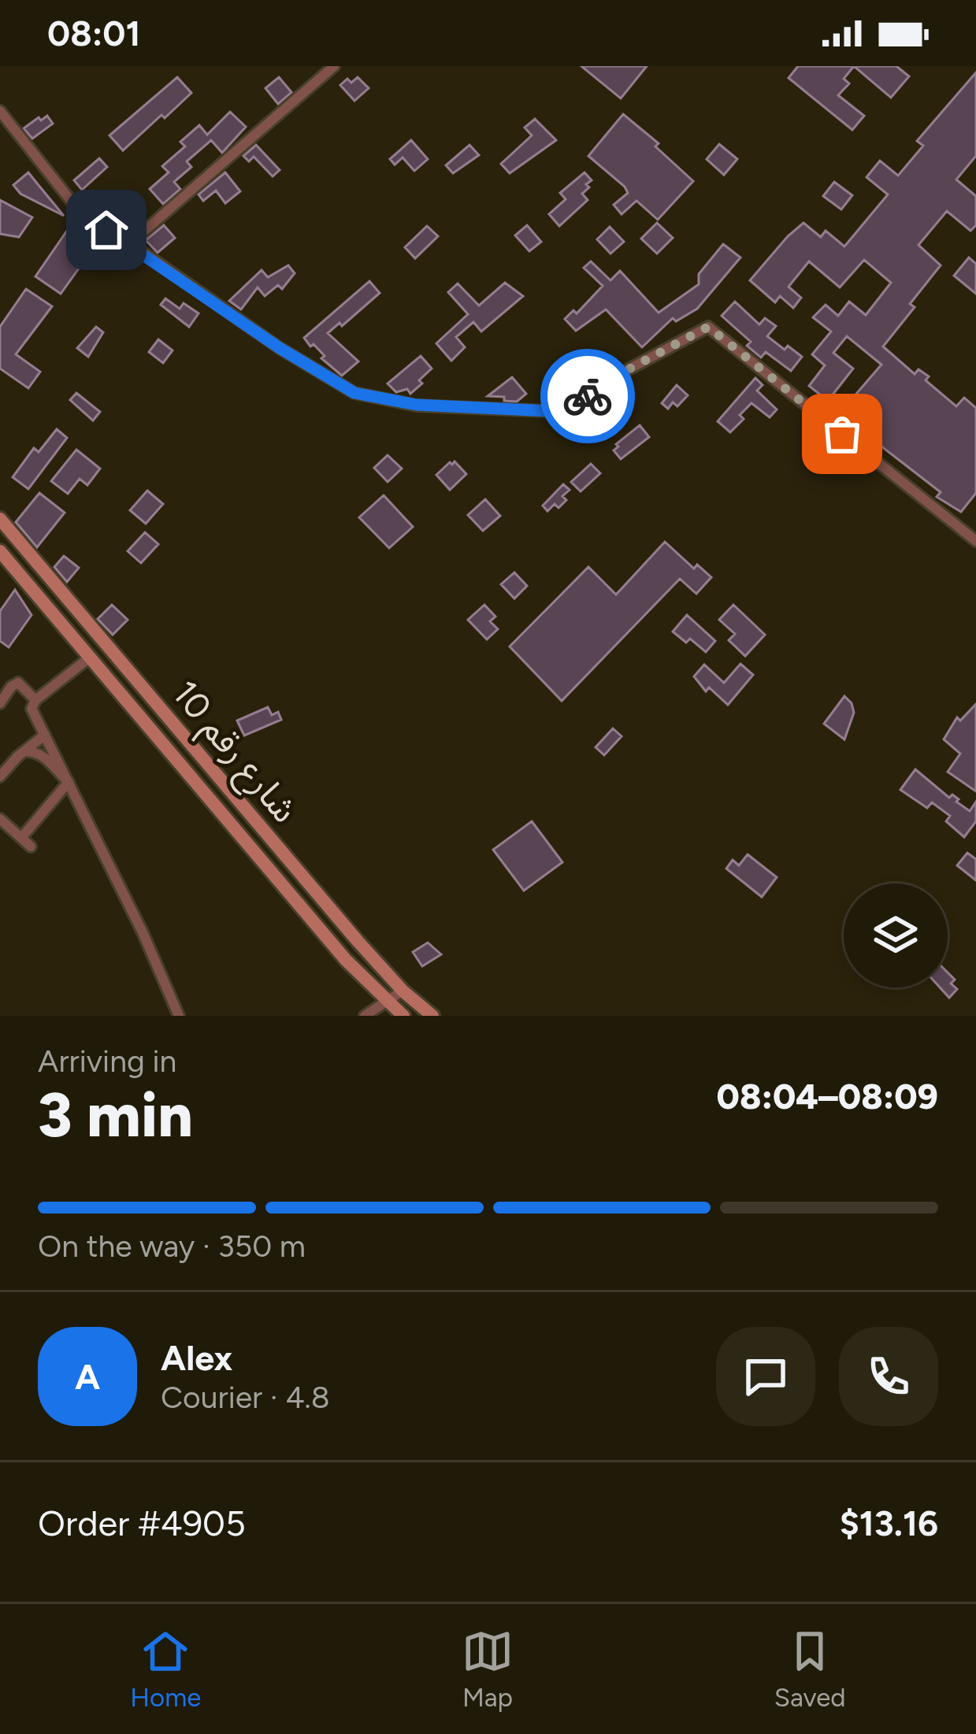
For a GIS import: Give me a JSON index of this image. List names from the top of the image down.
{
  "streets": {
    "main road": ["شارع رقم 10"]
  },
  "page": {
    "status": "08:01",
    "heading": ["3 min", "Arriving in", "08:04–08:09"],
    "panel": [
      "Alex",
      "Courier · 4.8",
      "Order #4905",
      "$13.16"
    ],
    "bar": "On the way · 350 m",
    "round": "A",
    "tabs": ["Home", "Map", "Saved"]
  }
}
